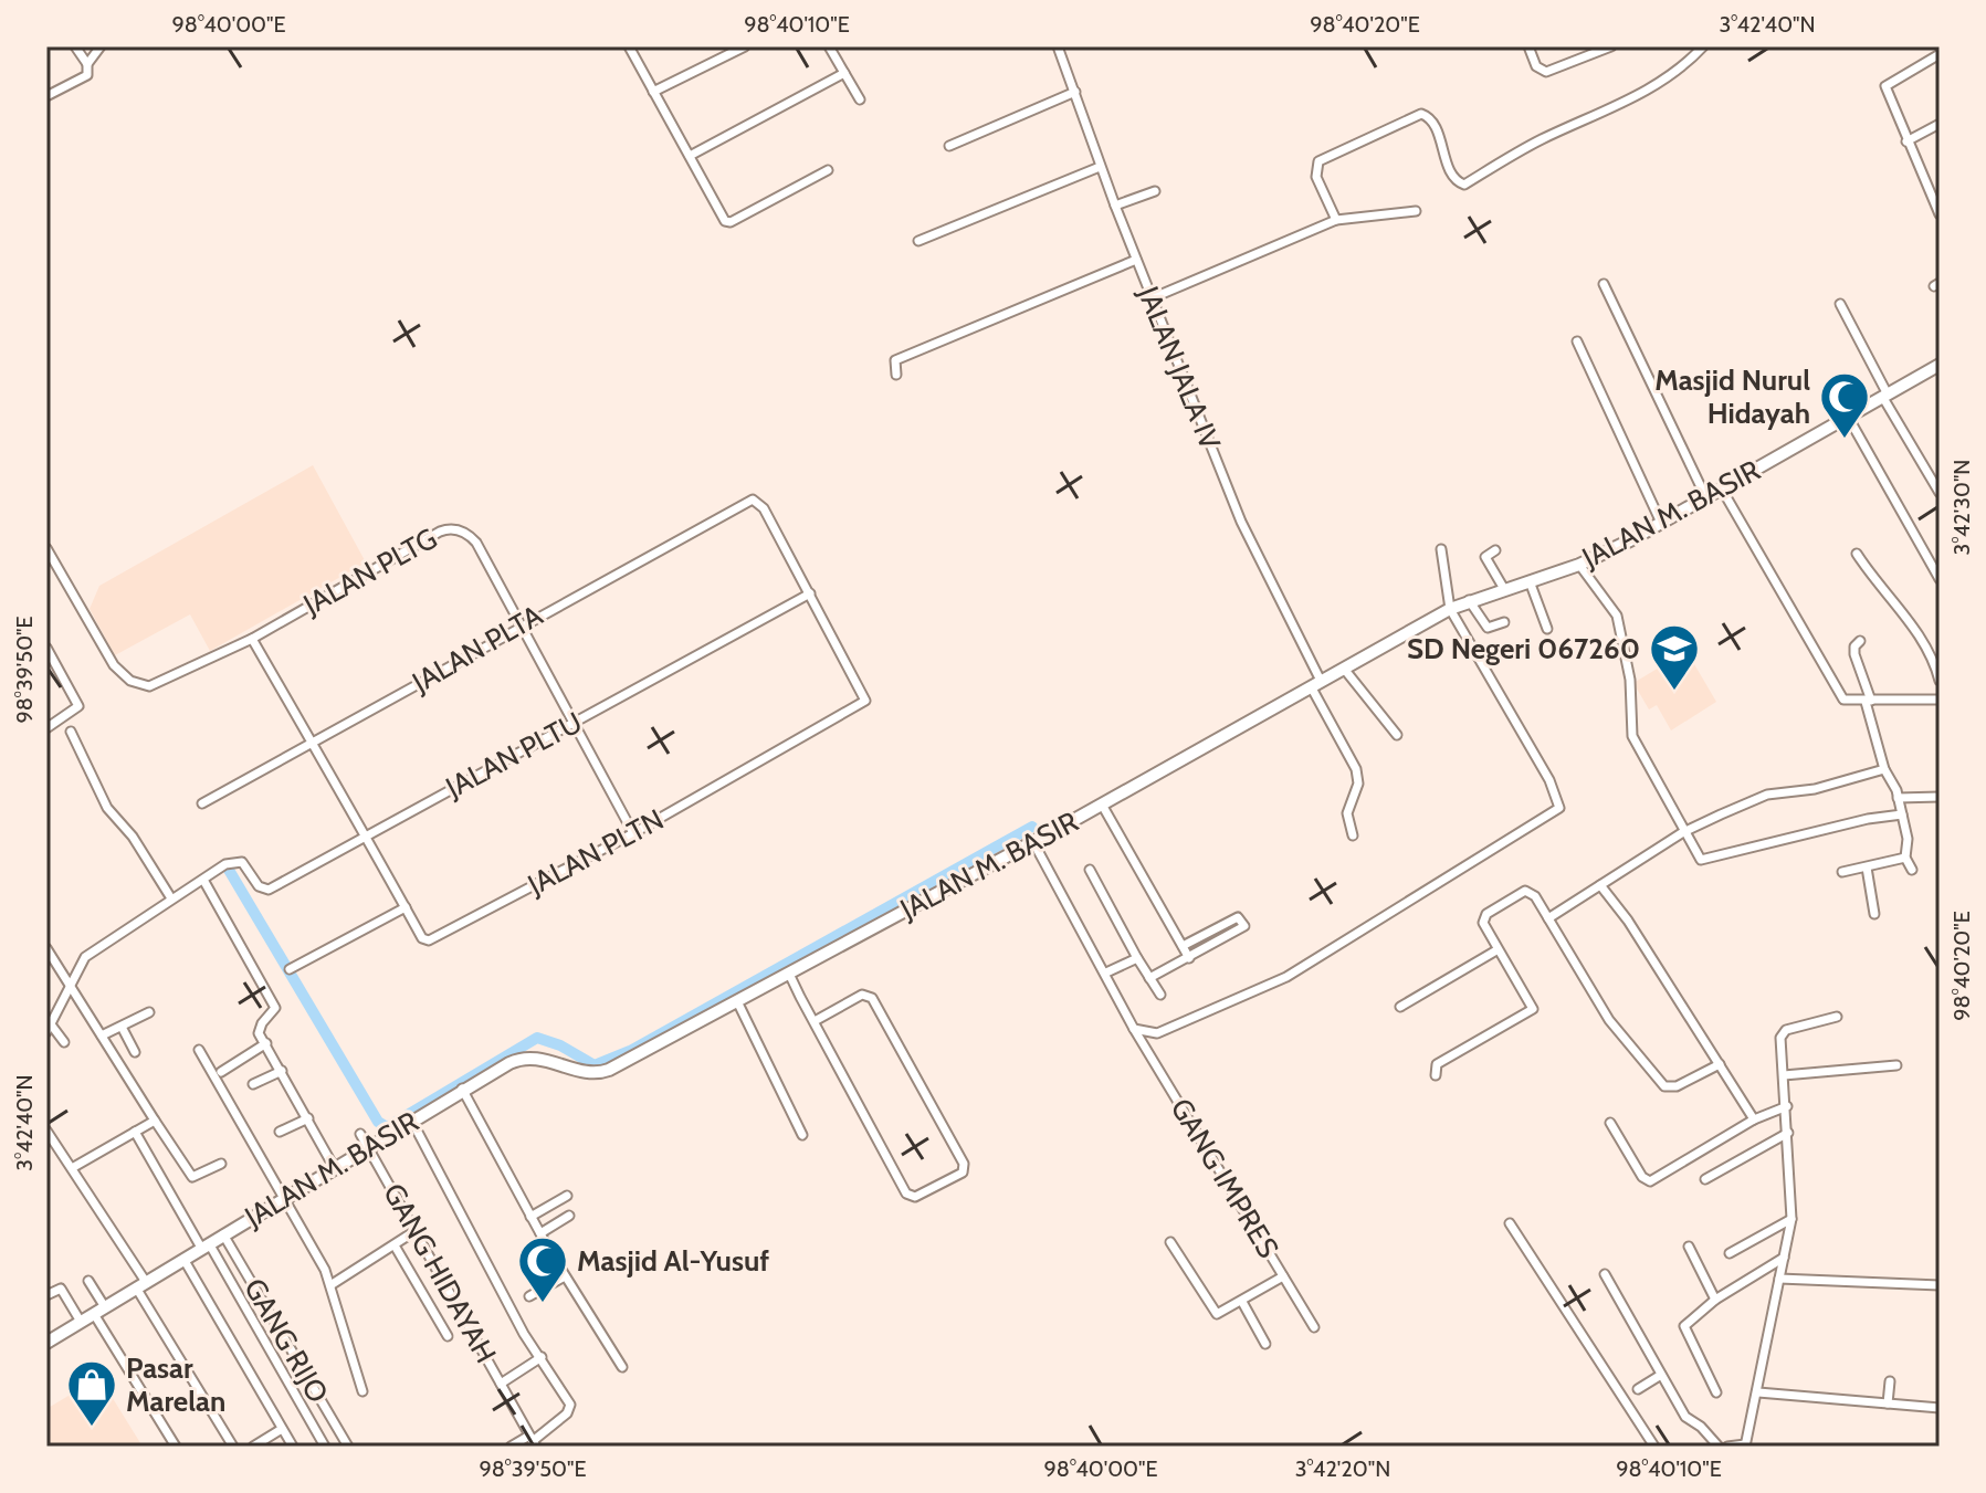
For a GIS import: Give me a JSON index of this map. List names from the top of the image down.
{
  "streets": {
    "main road": ["JALAN M. BASIR"],
    "street": [
      "JALAN JALA IV",
      "JALAN PLTG",
      "JALAN PLTA",
      "JALAN PLTU",
      "JALAN PLTN",
      "GANG IMPRES",
      "GANG HIDAYAH",
      "GANG RIJO"
    ]
  },
  "crossings": [
    ["JALAN JALA IV", "JALAN M. BASIR"],
    ["JALAN M. BASIR", "GANG IMPRES"],
    ["JALAN M. BASIR", "GANG HIDAYAH"],
    ["JALAN M. BASIR", "GANG RIJO"],
    ["JALAN PLTG", "JALAN PLTA"],
    ["JALAN PLTG", "JALAN PLTU"],
    ["JALAN PLTG", "JALAN PLTN"],
    ["JALAN PLTA", "JALAN PLTN"],
    ["JALAN PLTU", "JALAN PLTN"]
  ],
  "places": {
    "mosque": ["Masjid Nurul Hidayah", "Masjid Al-Yusuf"],
    "school or university": ["SD Negeri 067260"],
    "shop": ["Pasar Marelan"]
  },
  "coordinates": [
    "98°40'00\"E",
    "98°40'10\"E",
    "98°40'20\"E",
    "3°42'40\"N",
    "3°42'30\"N",
    "98°39'50\"E",
    "3°42'20\"N"
  ]
}
